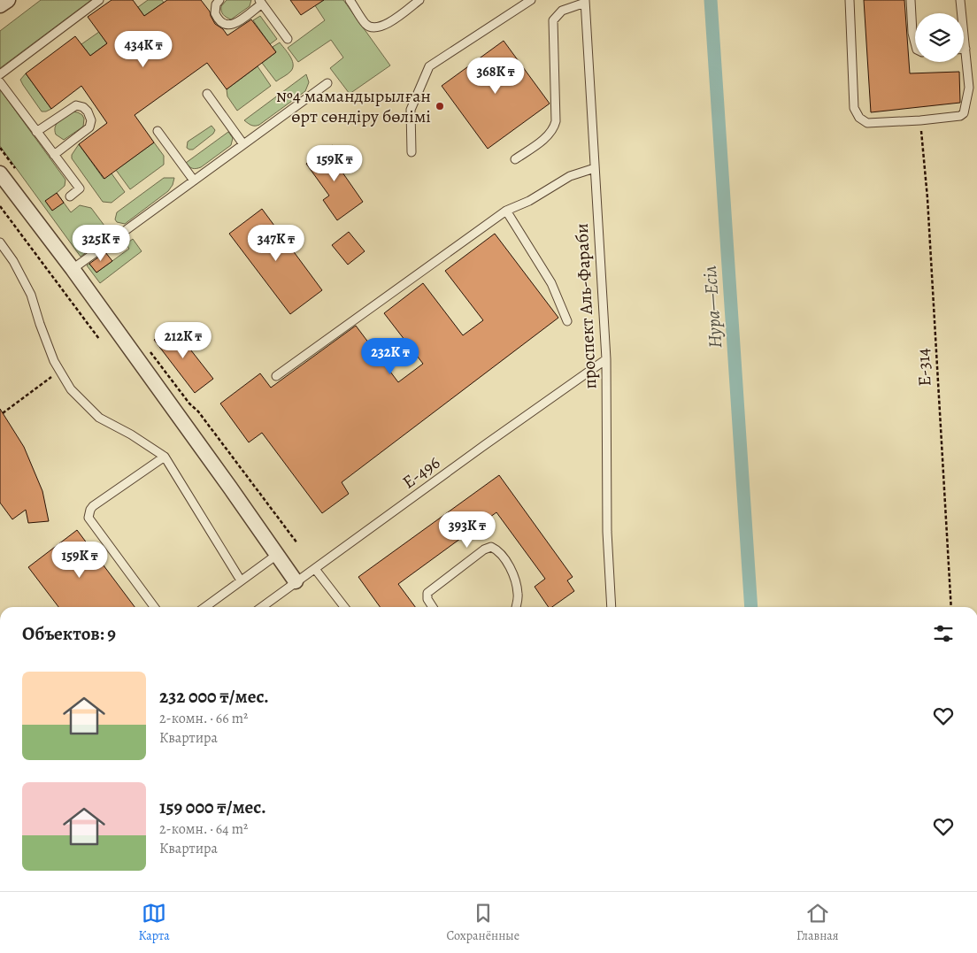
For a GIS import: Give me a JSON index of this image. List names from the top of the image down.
{
  "streets": {
    "lane": ["проспект Аль-Фараби", "E-496"],
    "path": ["E-314"]
  },
  "crossings": [
    ["проспект Аль-Фараби", "E-496"]
  ],
  "water": ["Нура—Есіл"],
  "places": ["№4 мамандырылған өрт сөндіру бөлімі"],
  "page": {
    "price": [
      "434K ₸",
      "368K ₸",
      "159K ₸",
      "325K ₸",
      "347K ₸",
      "212K ₸",
      "232K ₸",
      "393K ₸",
      "159K ₸"
    ],
    "heading": "Объектов: 9",
    "list": [
      {
        "name": "232 000 ₸/мес.",
        "note": "2-комн. · 66 m² · Квартира"
      },
      {
        "name": "159 000 ₸/мес.",
        "note": "2-комн. · 64 m² · Квартира"
      }
    ],
    "tabs": ["Карта", "Сохранённые", "Главная"]
  }
}
